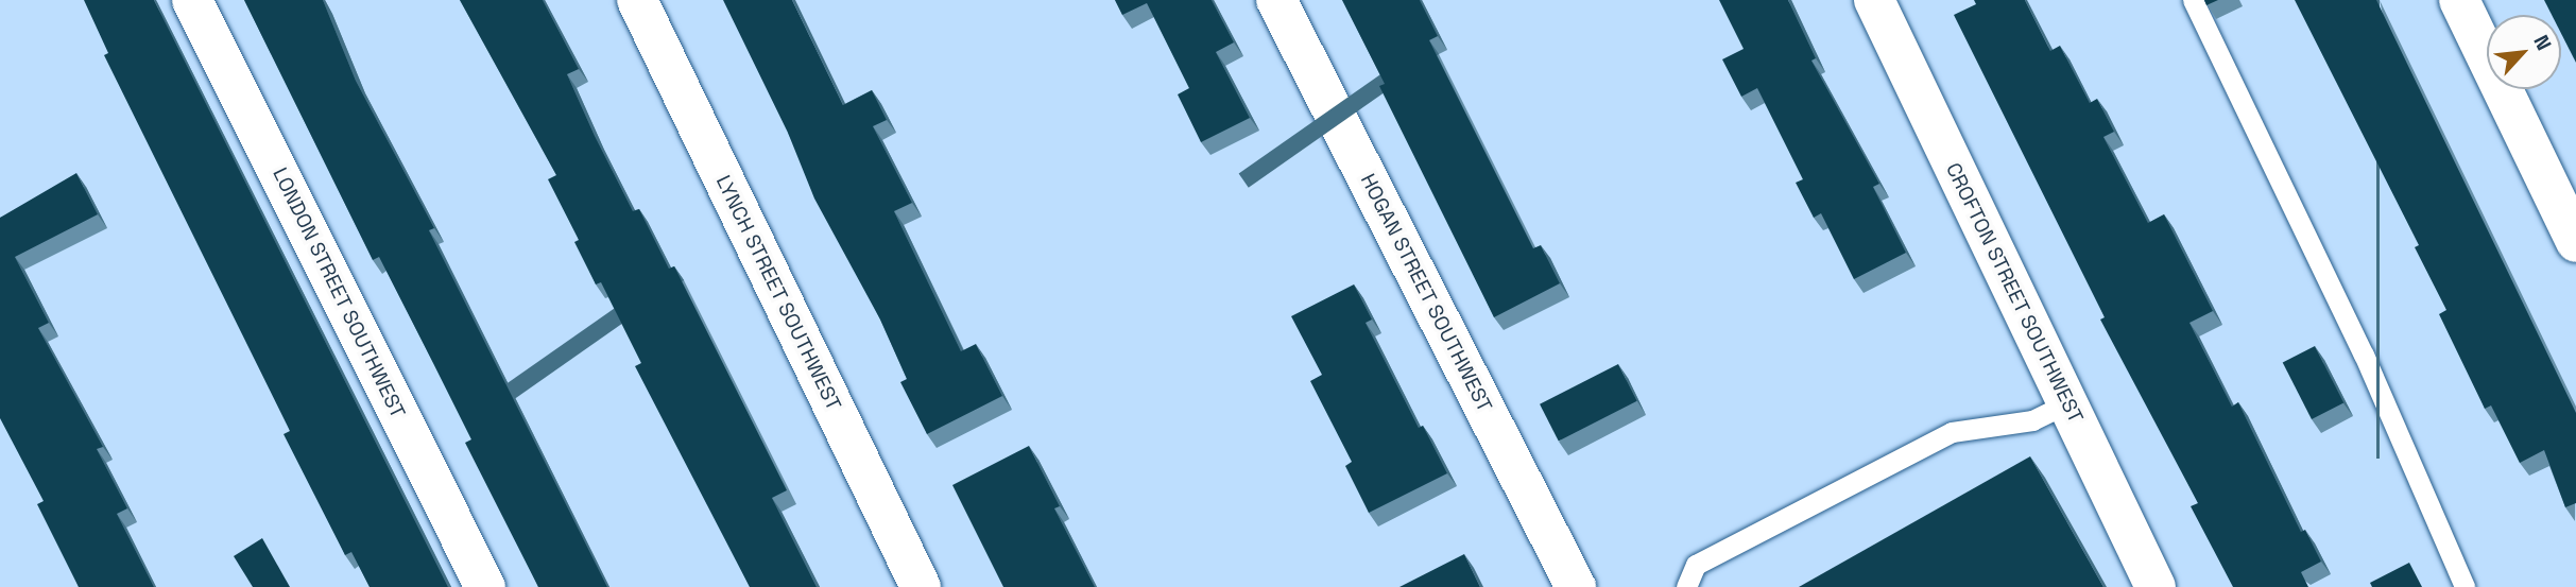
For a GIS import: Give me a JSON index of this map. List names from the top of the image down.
{
  "streets": {
    "street": [
      "LONDON STREET SOUTHWEST",
      "LYNCH STREET SOUTHWEST",
      "HOGAN STREET SOUTHWEST",
      "CROFTON STREET SOUTHWEST"
    ]
  },
  "north": "top right"
}
